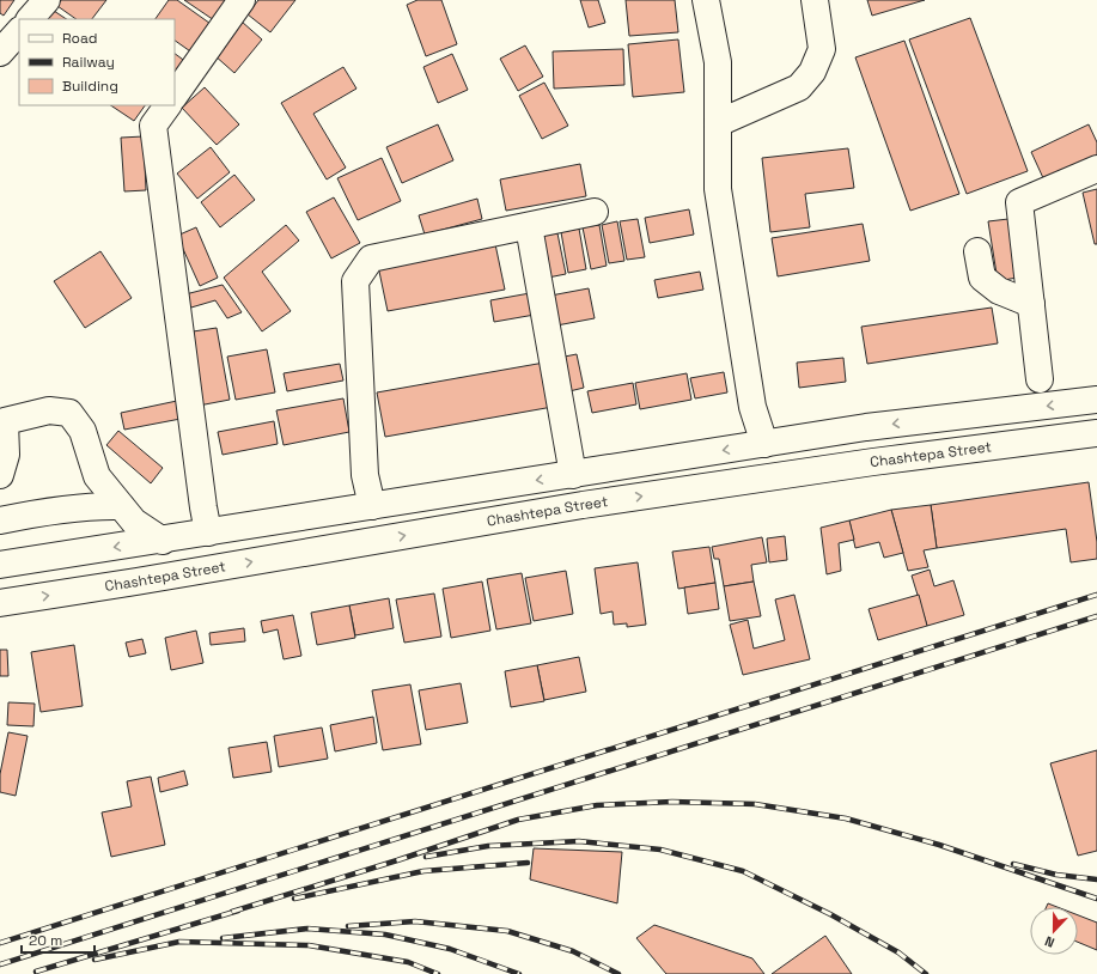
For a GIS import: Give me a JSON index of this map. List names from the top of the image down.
{
  "streets": {
    "main road": ["Chashtepa Street"]
  },
  "legend": ["Road", "Railway", "Building"],
  "scale_bar": "20 m",
  "north": "bottom"
}
